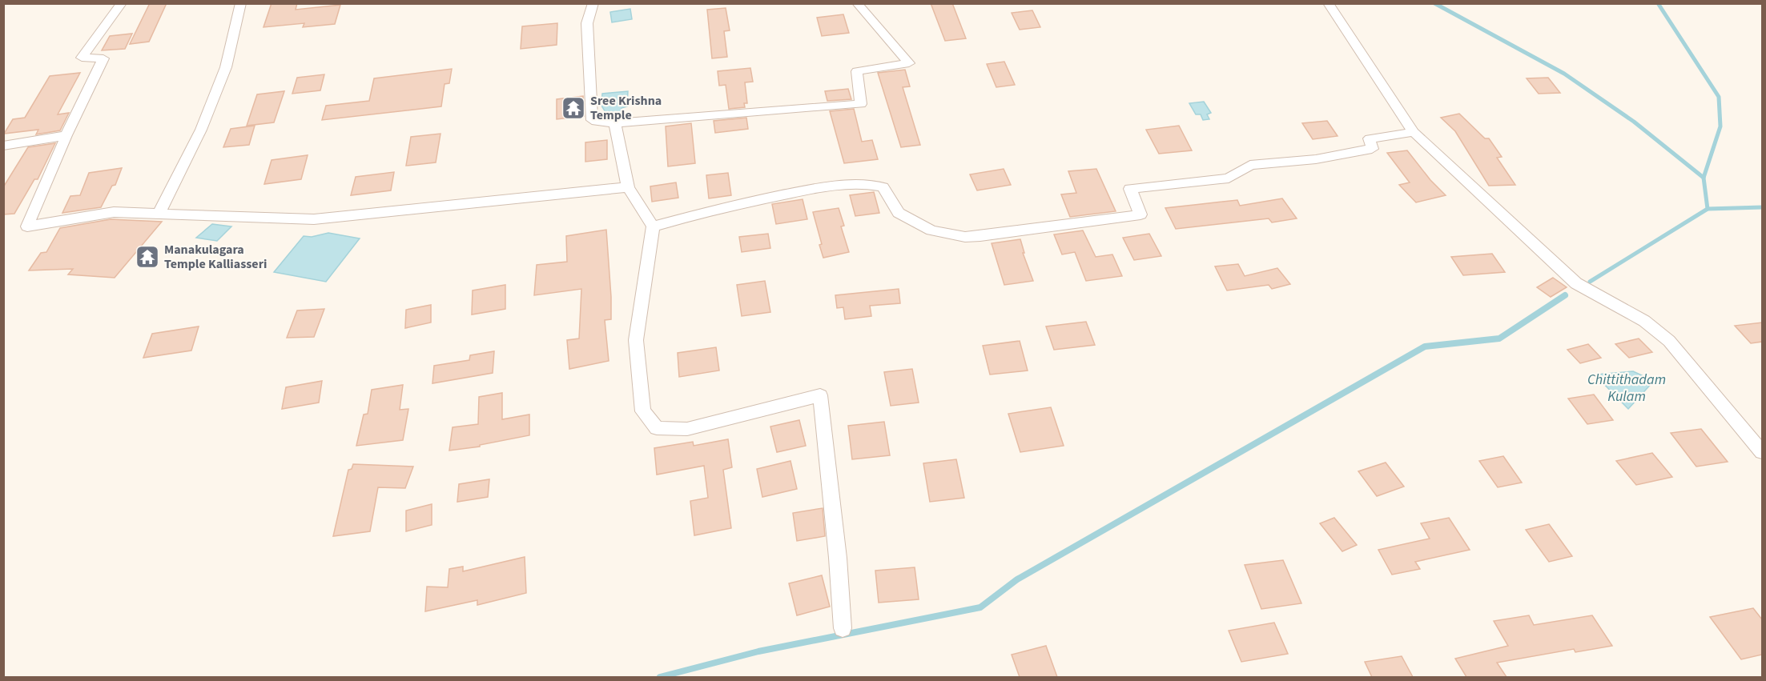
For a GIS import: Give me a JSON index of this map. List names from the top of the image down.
{
  "water": ["Chittithadam Kulam"],
  "places": {
    "temple": ["Sree Krishna Temple", "Manakulagara Temple Kalliasseri"]
  }
}
